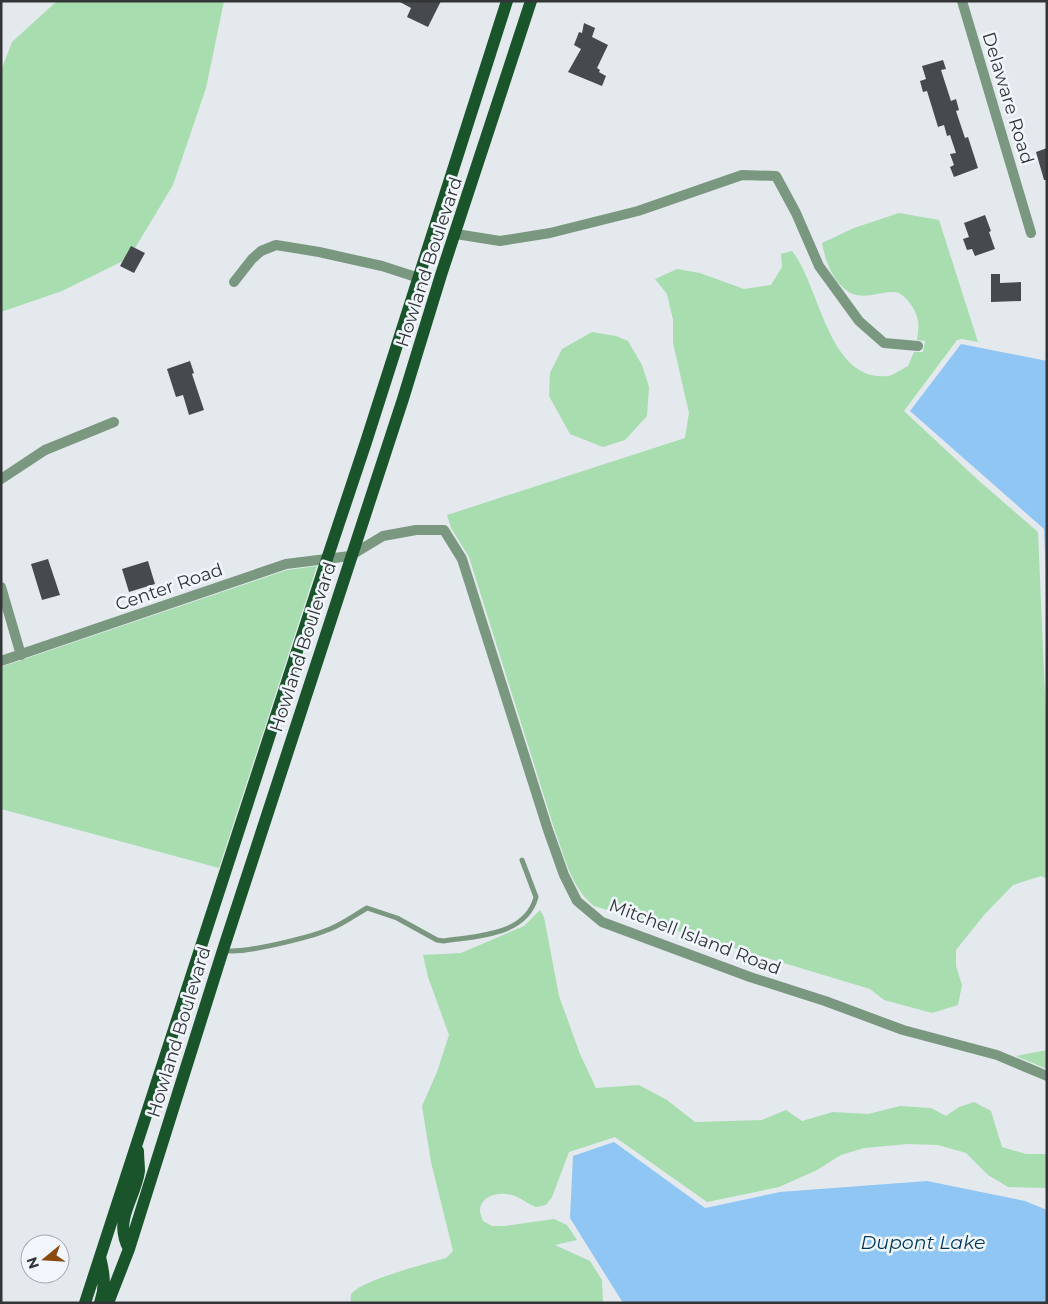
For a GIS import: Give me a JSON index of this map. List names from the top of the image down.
{
  "streets": {
    "main road": ["Howland Boulevard"],
    "street": ["Delaware Road", "Center Road", "Mitchell Island Road"]
  },
  "crossings": [
    ["Howland Boulevard", "Center Road"],
    ["Howland Boulevard", "Mitchell Island Road"],
    ["Center Road", "Mitchell Island Road"]
  ],
  "water": ["Dupont Lake"],
  "north": "left"
}
